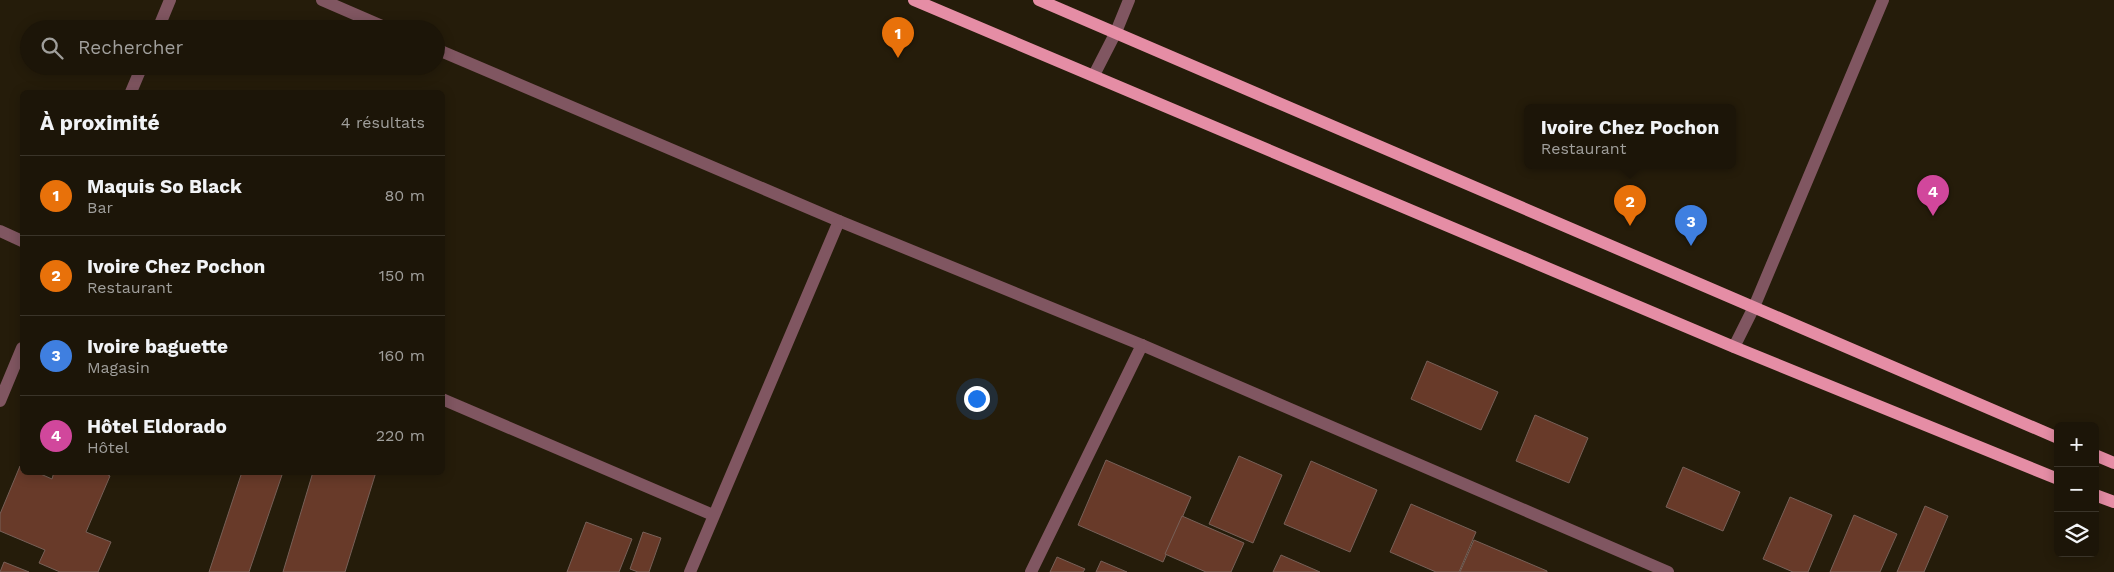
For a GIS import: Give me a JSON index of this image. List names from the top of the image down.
{
  "page": {
    "pins": [
      "1",
      "4",
      "2",
      "3"
    ],
    "search": "Rechercher",
    "heading": ["À proximité", "4 résultats"],
    "popup": ["Ivoire Chez Pochon", "Restaurant"],
    "list": [
      {
        "mark": "1",
        "name": "Maquis So Black",
        "note": "Bar",
        "value": "80 m"
      },
      {
        "mark": "2",
        "name": "Ivoire Chez Pochon",
        "note": "Restaurant",
        "value": "150 m"
      },
      {
        "mark": "3",
        "name": "Ivoire baguette",
        "note": "Magasin",
        "value": "160 m"
      },
      {
        "mark": "4",
        "name": "Hôtel Eldorado",
        "note": "Hôtel",
        "value": "220 m"
      }
    ],
    "map_buttons": ["+", "−"]
  }
}
